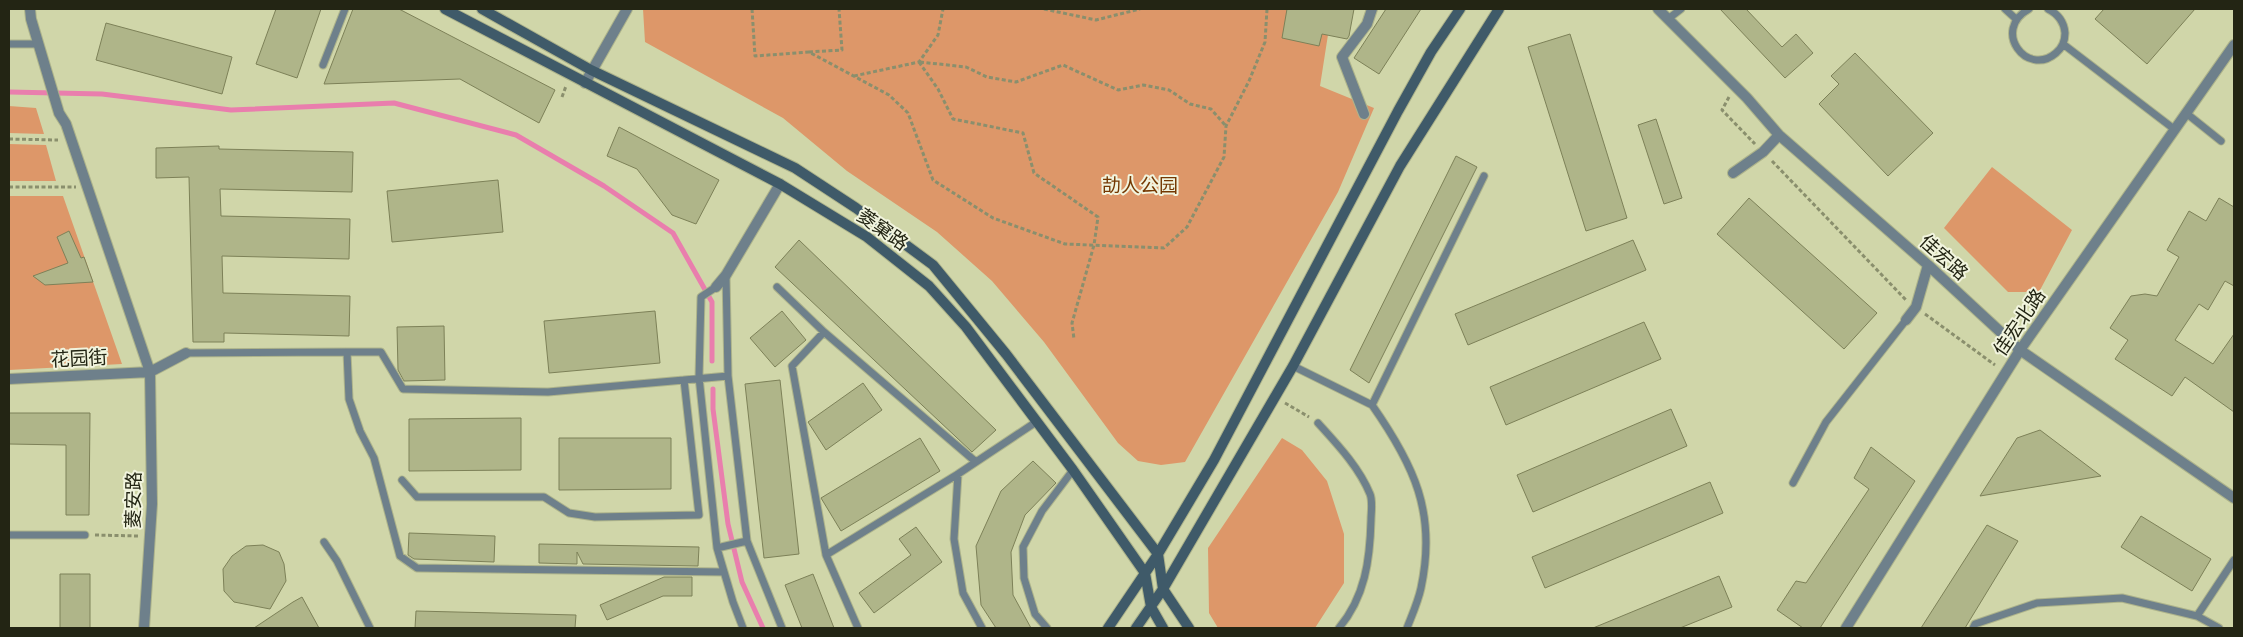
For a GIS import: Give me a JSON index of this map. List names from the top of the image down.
{
  "streets": {
    "street": [
      "菱窠路",
      "佳宏路",
      "佳宏北路",
      "花园街",
      "菱安路"
    ]
  },
  "crossings": [
    ["佳宏路", "佳宏北路"],
    ["花园街", "菱安路"]
  ],
  "parks": ["劼人公园"]
}
